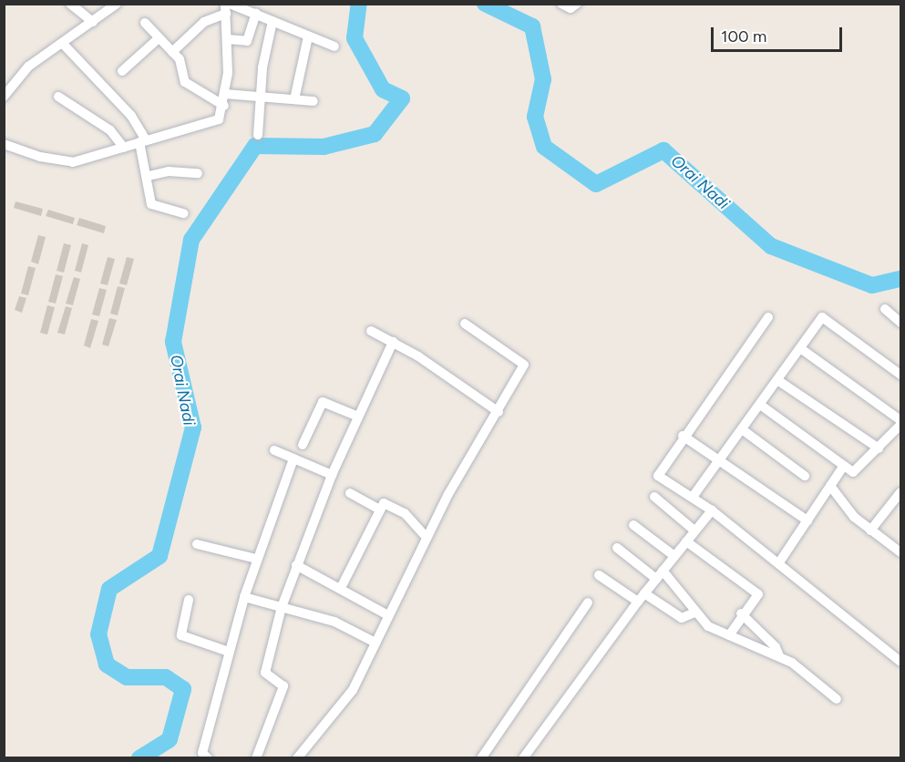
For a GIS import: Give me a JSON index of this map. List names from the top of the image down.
{
  "water": ["Orai Nadi"],
  "scale_bar": "100 m"
}
